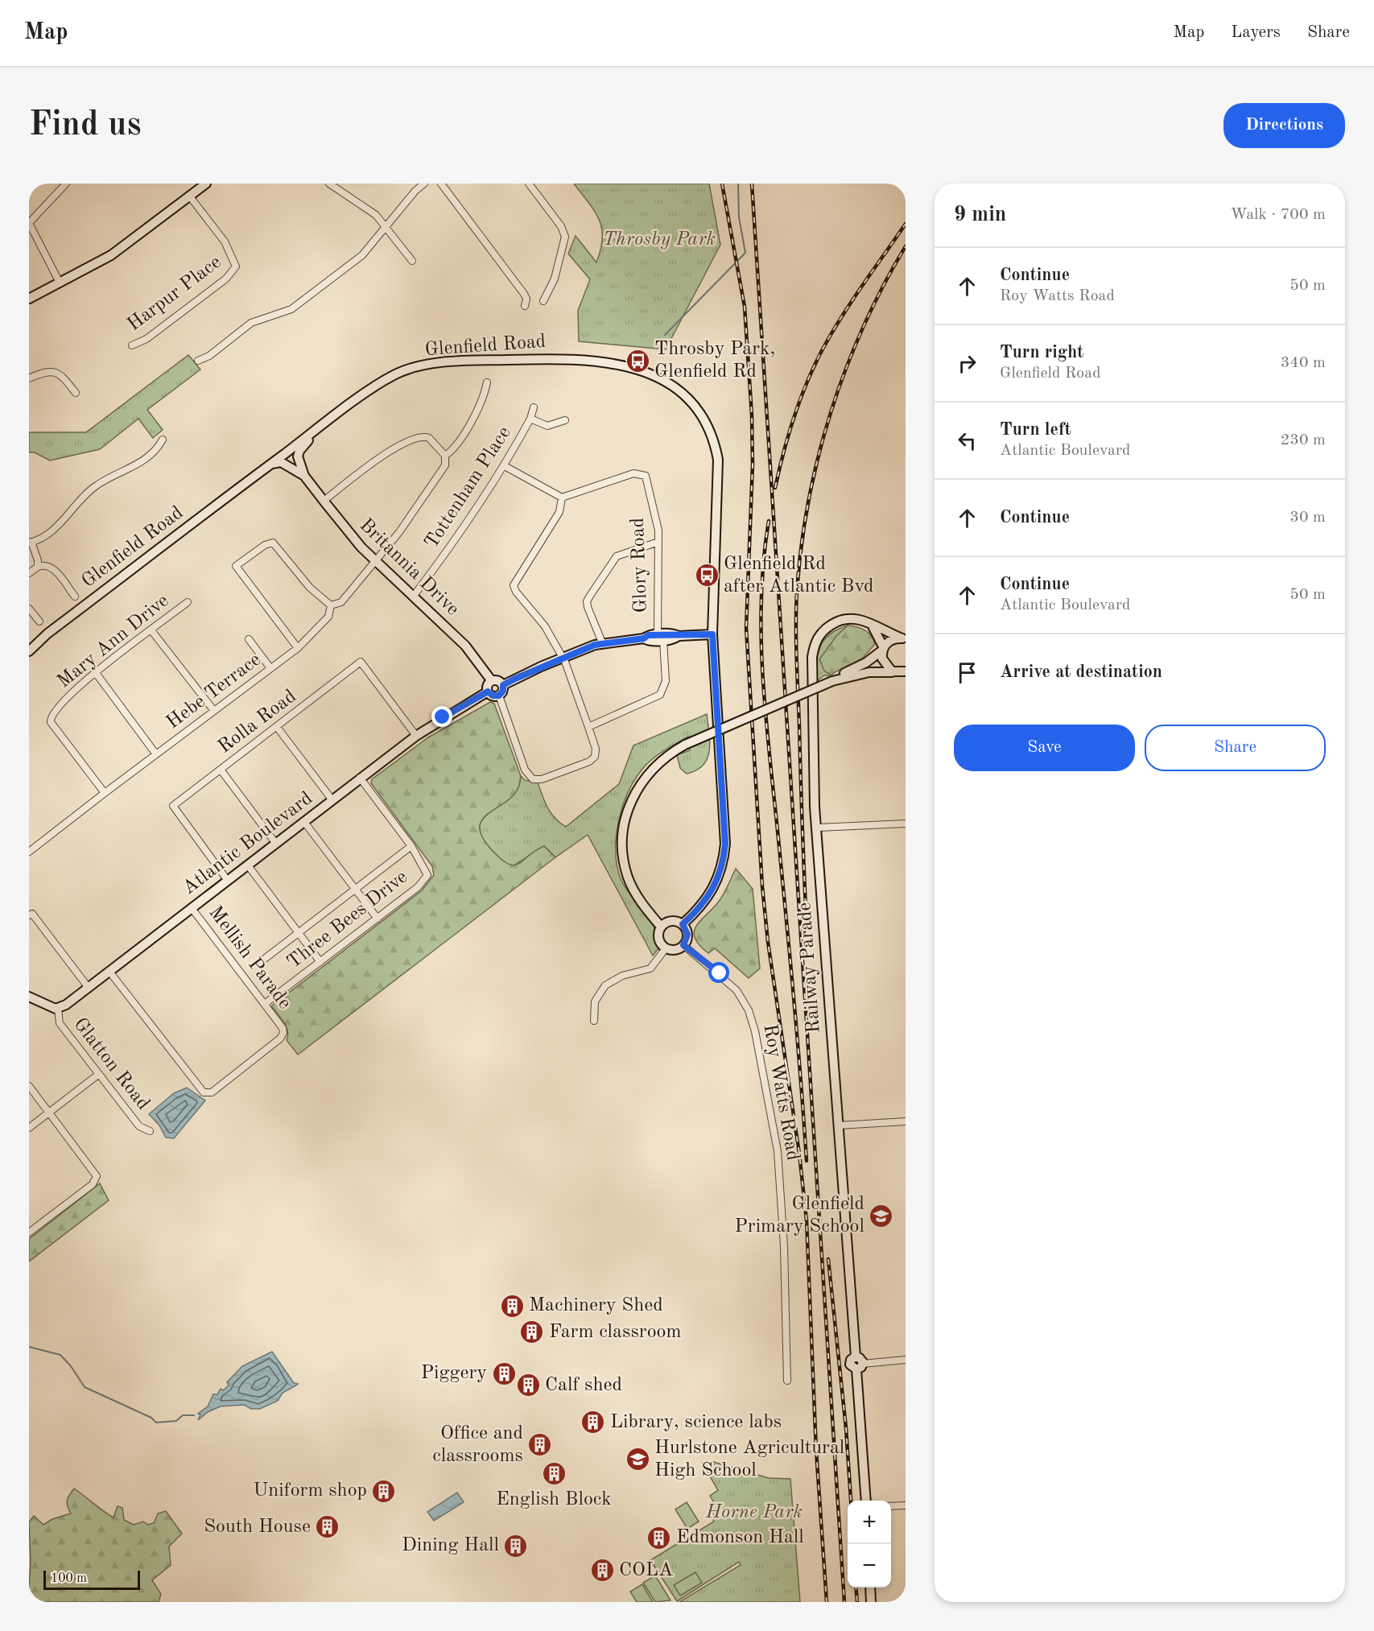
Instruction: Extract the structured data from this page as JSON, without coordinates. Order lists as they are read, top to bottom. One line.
{"streets":{"street":["Harpur Place","Glenfield Road","Tottenham Place","Glory Road","Britannia Drive","Mary Ann Drive","Hebe Terrace","Rolla Road","Atlantic Boulevard","Three Bees Drive","Mellish Parade","Railway Parade","Glatton Road","Roy Watts Road"]},"crossings":[["Glenfield Road","Britannia Drive"],["Glenfield Road","Roy Watts Road"],["Tottenham Place","Britannia Drive"],["Britannia Drive","Atlantic Boulevard"],["Mary Ann Drive","Hebe Terrace"],["Rolla Road","Atlantic Boulevard"],["Atlantic Boulevard","Mellish Parade"],["Atlantic Boulevard","Glatton Road"],["Three Bees Drive","Mellish Parade"]],"parks":["Throsby Park","Horne Park"],"places":{"bus stop":["Throsby Park, Glenfield Rd","Glenfield Rd after Atlantic Bvd"],"school or university":["Glenfield Primary School","Hurlstone Agricultural High School"],"building":["Machinery Shed","Farm classroom","Piggery","Calf shed","Library, science labs","Office and classrooms","English Block","Uniform shop","South House","Edmonson Hall","Dining Hall","COLA"]},"scale_bar":"100 m","page":{"header":"Map","nav":["Map","Layers","Share"],"buttons":["Directions",["Save","Share"]],"title":"Find us","heading":["9 min","Walk · 700 m"],"list":[["Continue","Roy Watts Road","50 m"],["Turn right","Glenfield Road","340 m"],["Turn left","Atlantic Boulevard","230 m"],["Continue","30 m"],["Continue","Atlantic Boulevard","50 m"],"Arrive at destination"],"map_buttons":["+","−"],"scale":"100 m"}}
